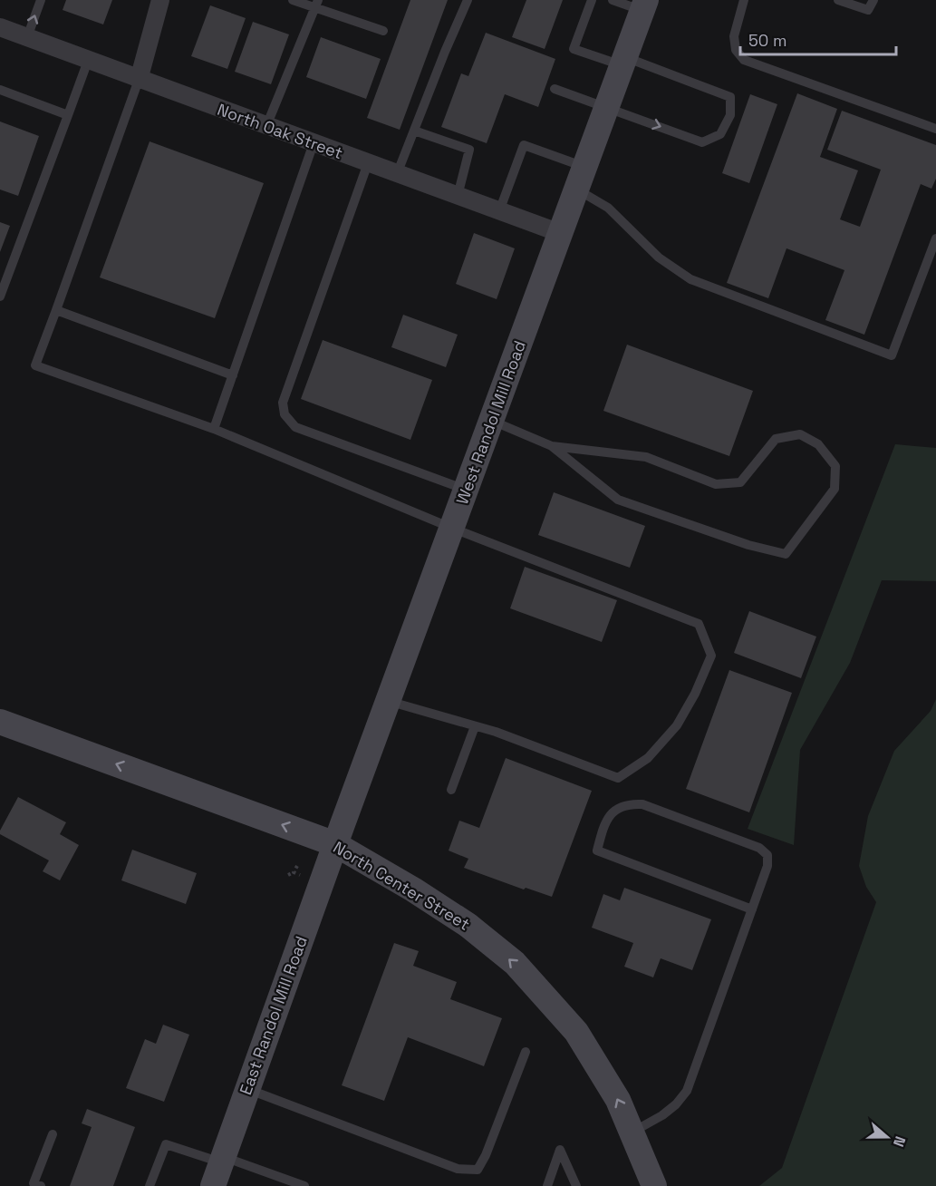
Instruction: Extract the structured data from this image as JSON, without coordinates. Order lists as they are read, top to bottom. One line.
{"streets":{"main road":["West Randol Mill Road","North Center Street","East Randol Mill Road"],"street":["North Oak Street"]},"crossings":[["North Oak Street","West Randol Mill Road"],["West Randol Mill Road","North Center Street"],["West Randol Mill Road","East Randol Mill Road"],["North Center Street","East Randol Mill Road"]],"one_way":["North Center Street"],"scale_bar":"50 m","north":"right"}
